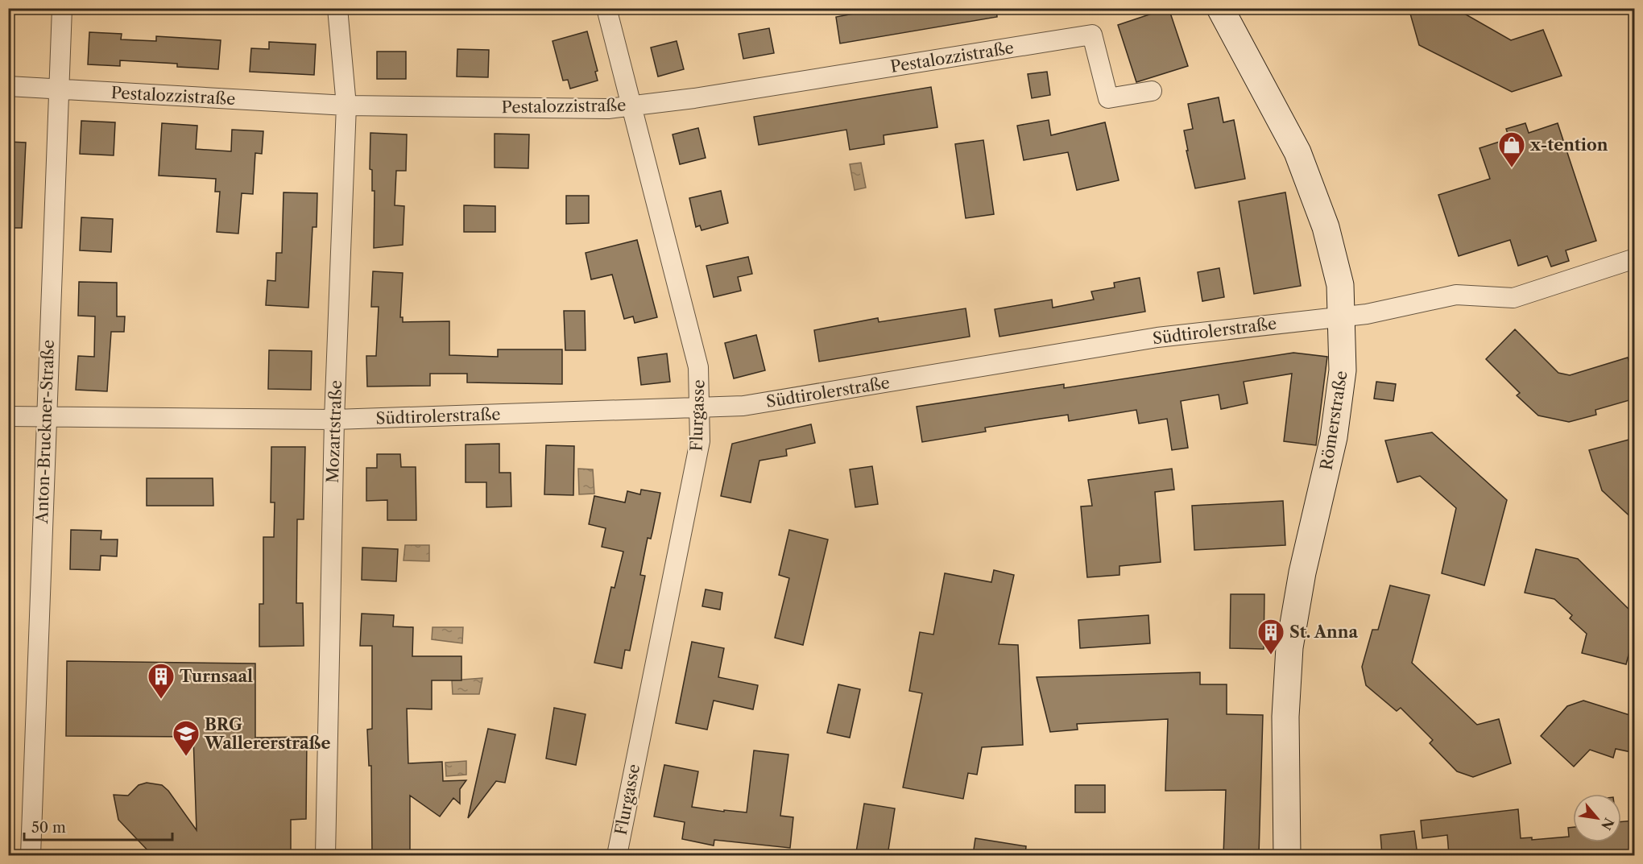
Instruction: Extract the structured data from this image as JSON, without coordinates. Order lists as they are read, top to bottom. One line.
{"streets":{"main road":["Römerstraße"],"street":["Pestalozzistraße","Südtirolerstraße","Flurgasse","Anton-Bruckner-Straße","Mozartstraße"]},"crossings":[["Pestalozzistraße","Flurgasse"],["Pestalozzistraße","Anton-Bruckner-Straße"],["Pestalozzistraße","Mozartstraße"],["Südtirolerstraße","Flurgasse"],["Südtirolerstraße","Römerstraße"],["Südtirolerstraße","Anton-Bruckner-Straße"],["Südtirolerstraße","Mozartstraße"]],"places":{"shop":["x-tention"],"building":["St. Anna","Turnsaal"],"school or university":["BRG Wallererstraße"]},"scale_bar":"50 m","north":"bottom right"}
